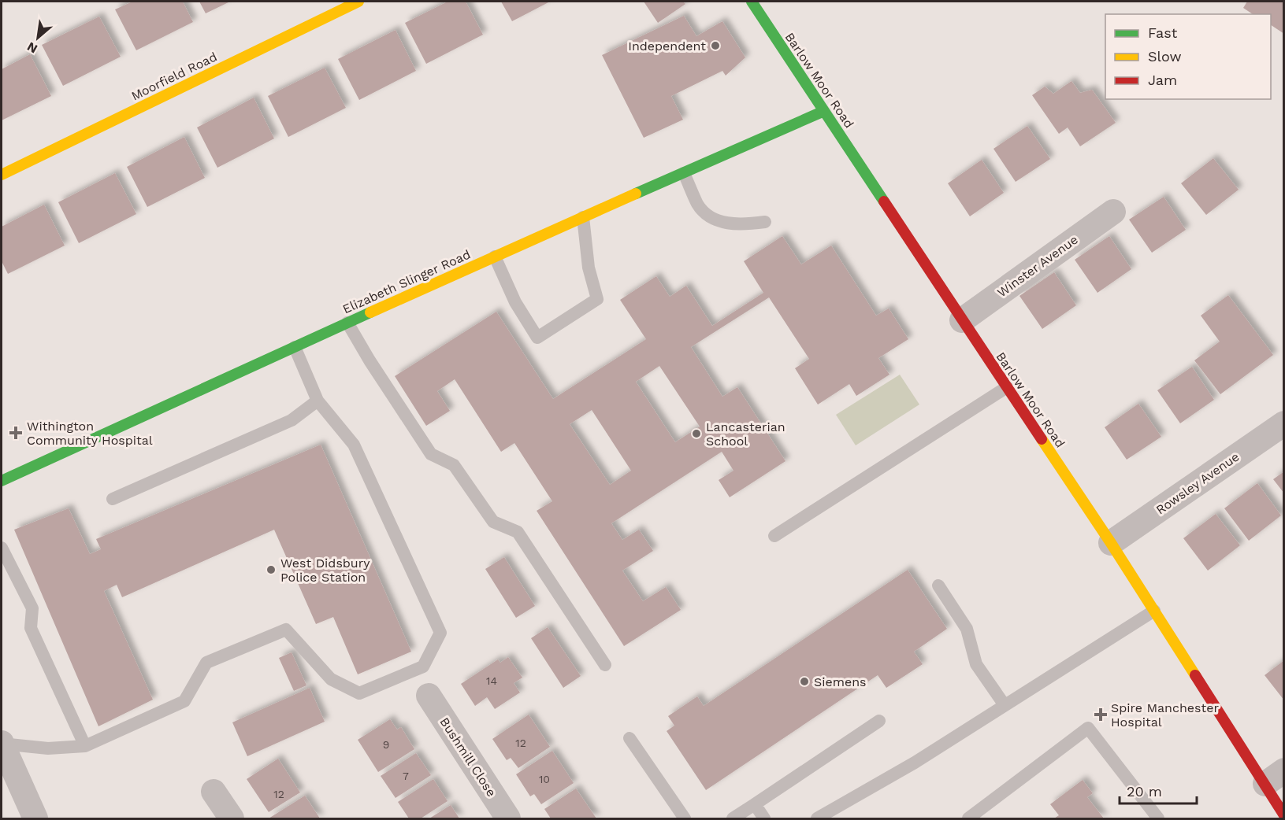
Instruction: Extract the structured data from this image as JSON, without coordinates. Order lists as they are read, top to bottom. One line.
{"streets":{"street":["Moorfield Road","Barlow Moor Road","Winster Avenue","Elizabeth Slinger Road","Rowsley Avenue","Bushmill Close"]},"crossings":[["Barlow Moor Road","Winster Avenue"],["Barlow Moor Road","Elizabeth Slinger Road"],["Barlow Moor Road","Rowsley Avenue"]],"places":{"other":["Independent","Lancasterian School","West Didsbury Police Station","Siemens"],"health":["Withington Community Hospital","Spire Manchester Hospital"]},"house_numbers":["14","12","9","7","10","12"],"legend":["Fast","Slow","Jam"],"scale_bar":"20 m","north":"bottom left"}
